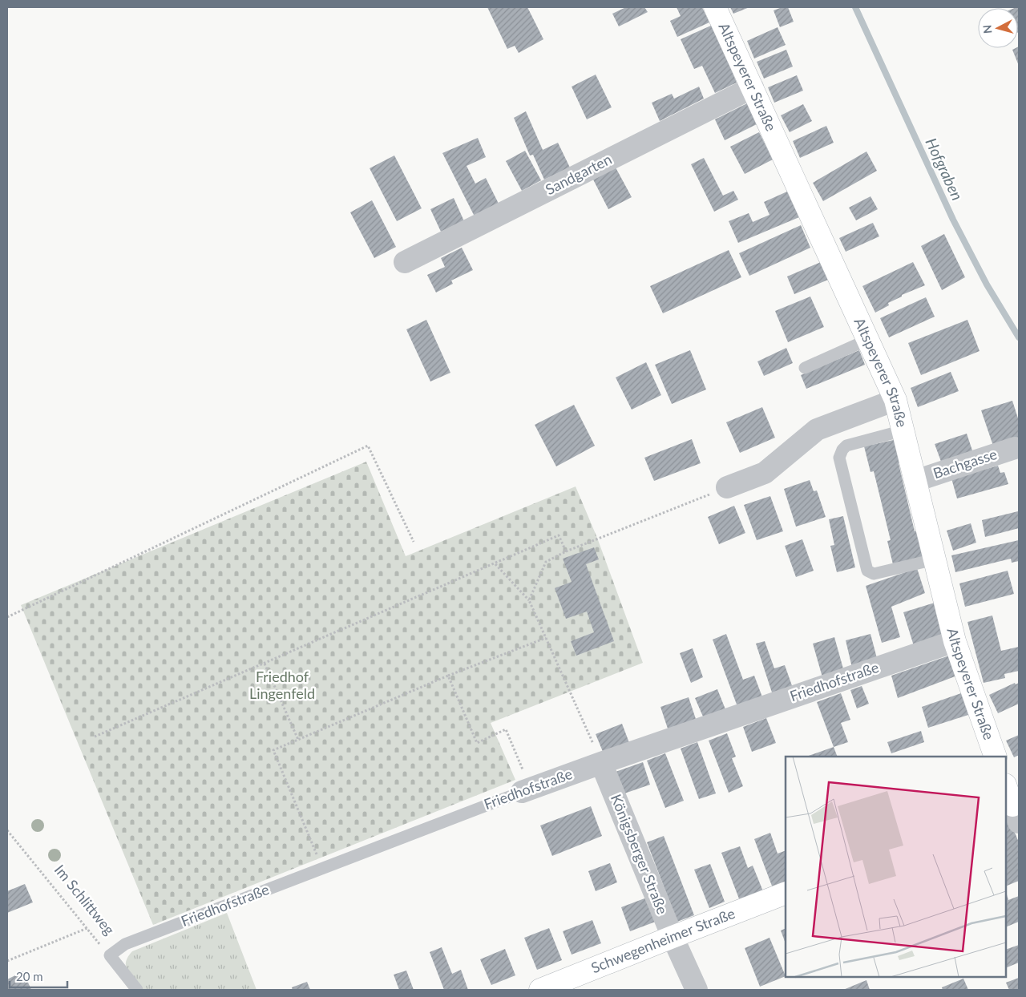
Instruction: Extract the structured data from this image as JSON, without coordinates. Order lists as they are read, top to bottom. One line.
{"streets":{"main road":["Altspeyerer Straße","Schwegenheimer Straße"],"street":["Sandgarten","Bachgasse","Friedhofstraße","Königsberger Straße"],"lane":["Im Schlittweg"]},"crossings":[["Altspeyerer Straße","Sandgarten"],["Altspeyerer Straße","Bachgasse"],["Altspeyerer Straße","Friedhofstraße"],["Friedhofstraße","Königsberger Straße"],["Friedhofstraße","Im Schlittweg"],["Königsberger Straße","Schwegenheimer Straße"]],"water":["Hofgraben"],"parks":["Friedhof Lingenfeld"],"scale_bar":"20 m","north":"left"}
